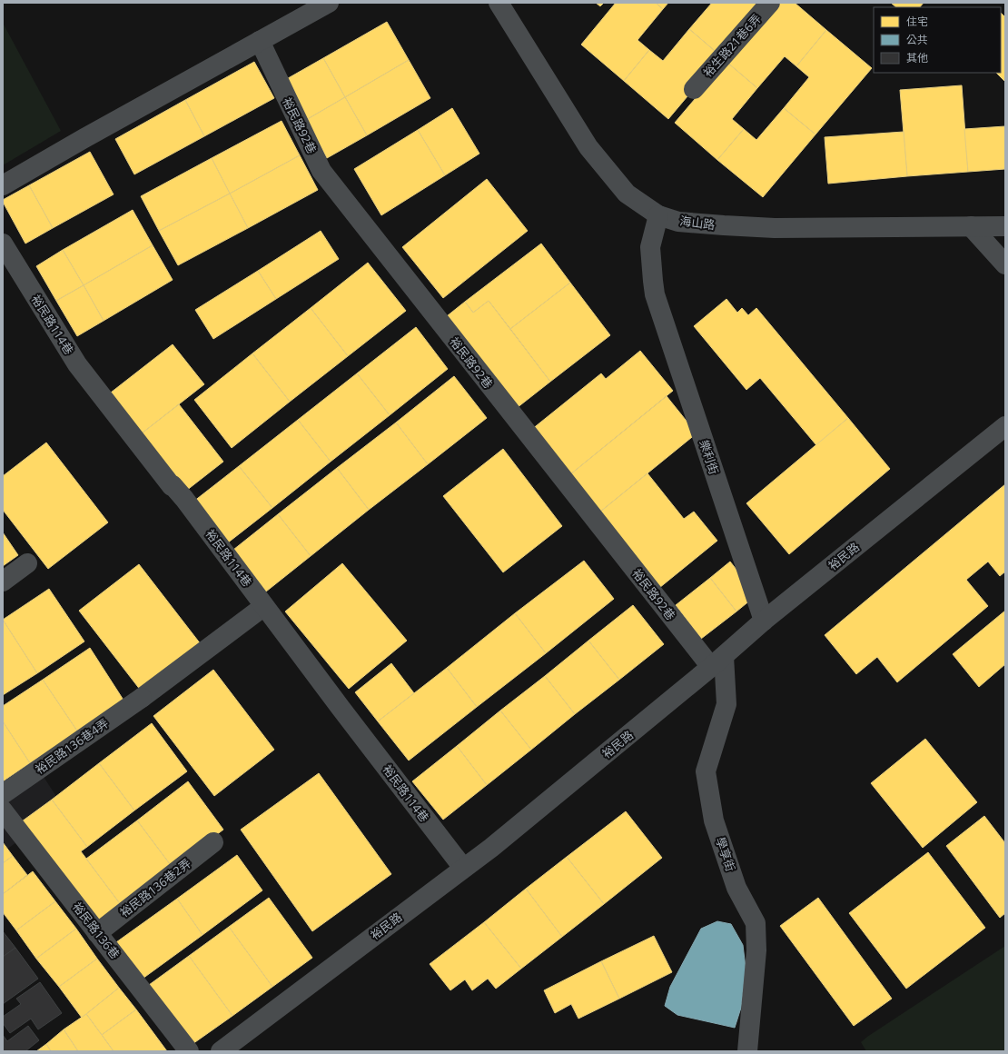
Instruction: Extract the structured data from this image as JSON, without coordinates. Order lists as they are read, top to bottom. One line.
{"streets":{"street":["裕生路21巷6弄","裕民路92巷","海山路","裕民路114巷","樂利街","裕民路","裕民路136巷4弄","學享街","裕民路136巷2弄","裕民路136巷"]},"crossings":[["裕民路92巷","裕民路"],["裕民路92巷","學享街"],["海山路","樂利街"],["裕民路114巷","裕民路"],["裕民路114巷","裕民路136巷4弄"],["樂利街","裕民路"],["裕民路","學享街"],["裕民路136巷2弄","裕民路136巷"]],"legend":["住宅","公共","其他"]}
